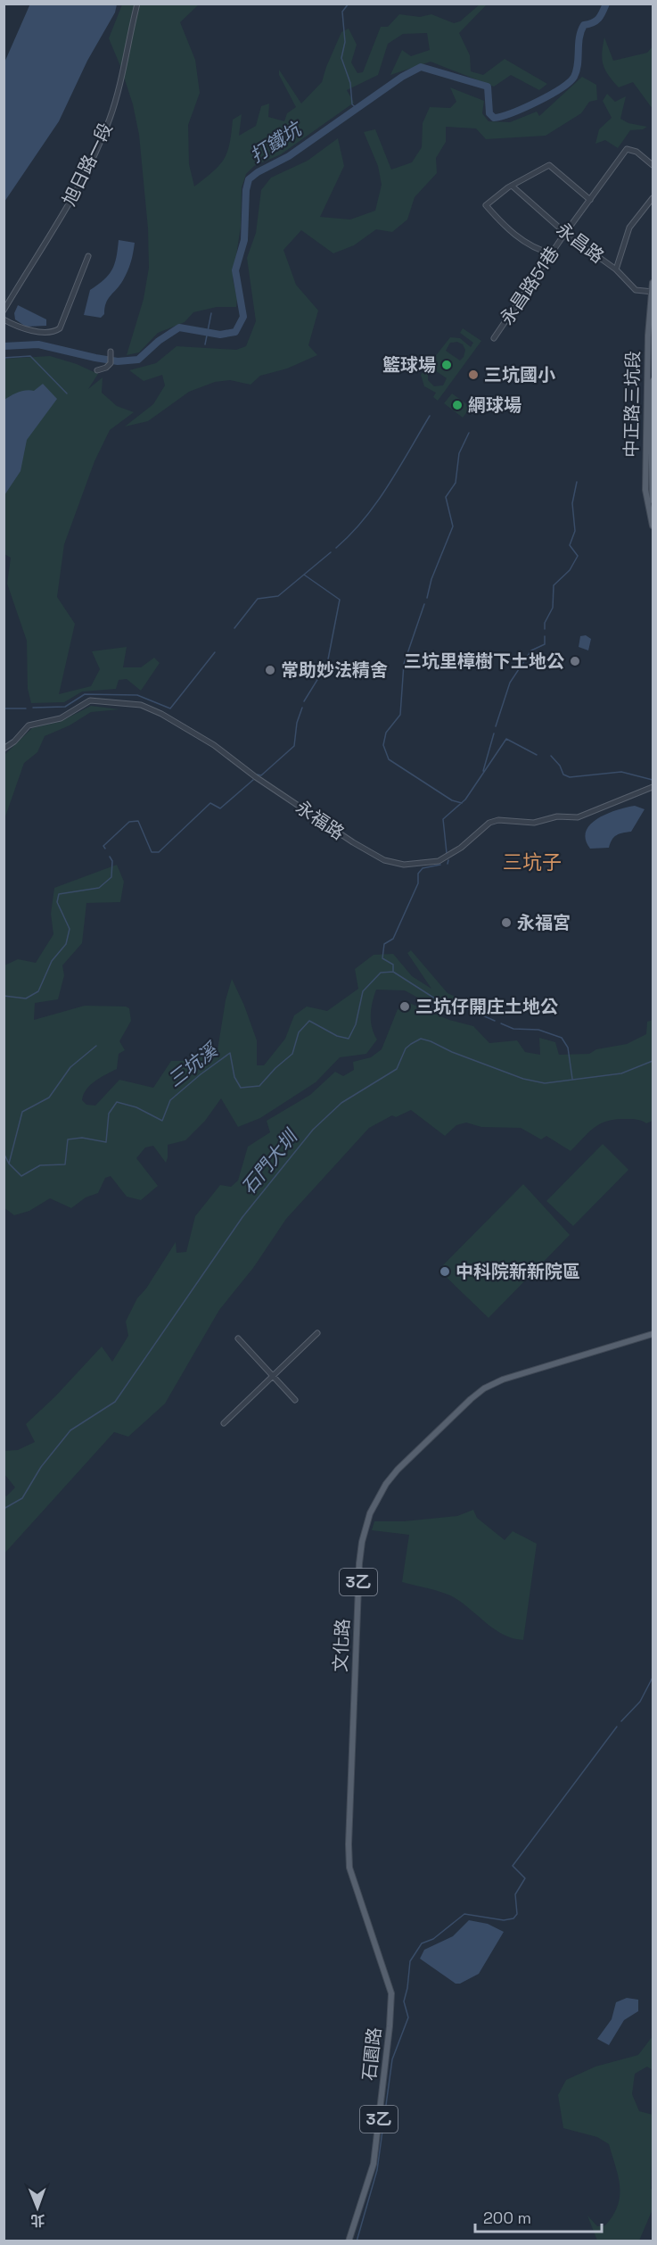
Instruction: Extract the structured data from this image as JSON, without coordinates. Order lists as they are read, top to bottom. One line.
{"streets":{"main road":["中正路三坑段","3乙","文化路","石園路"],"street":["旭日路一段","永昌路","永昌路51巷","永福路"]},"crossings":[["永昌路","永昌路51巷"],["永昌路","中正路三坑段"],["文化路","石園路"]],"districts":["三坑子"],"water":["打鐵坑","三坑溪","石門大圳"],"places":["籃球場","三坑國小","網球場","三坑里樟樹下土地公","常助妙法精舍","永福宮","三坑仔開庄土地公","中科院新新院區"],"scale_bar":"200 m","north":"bottom"}
